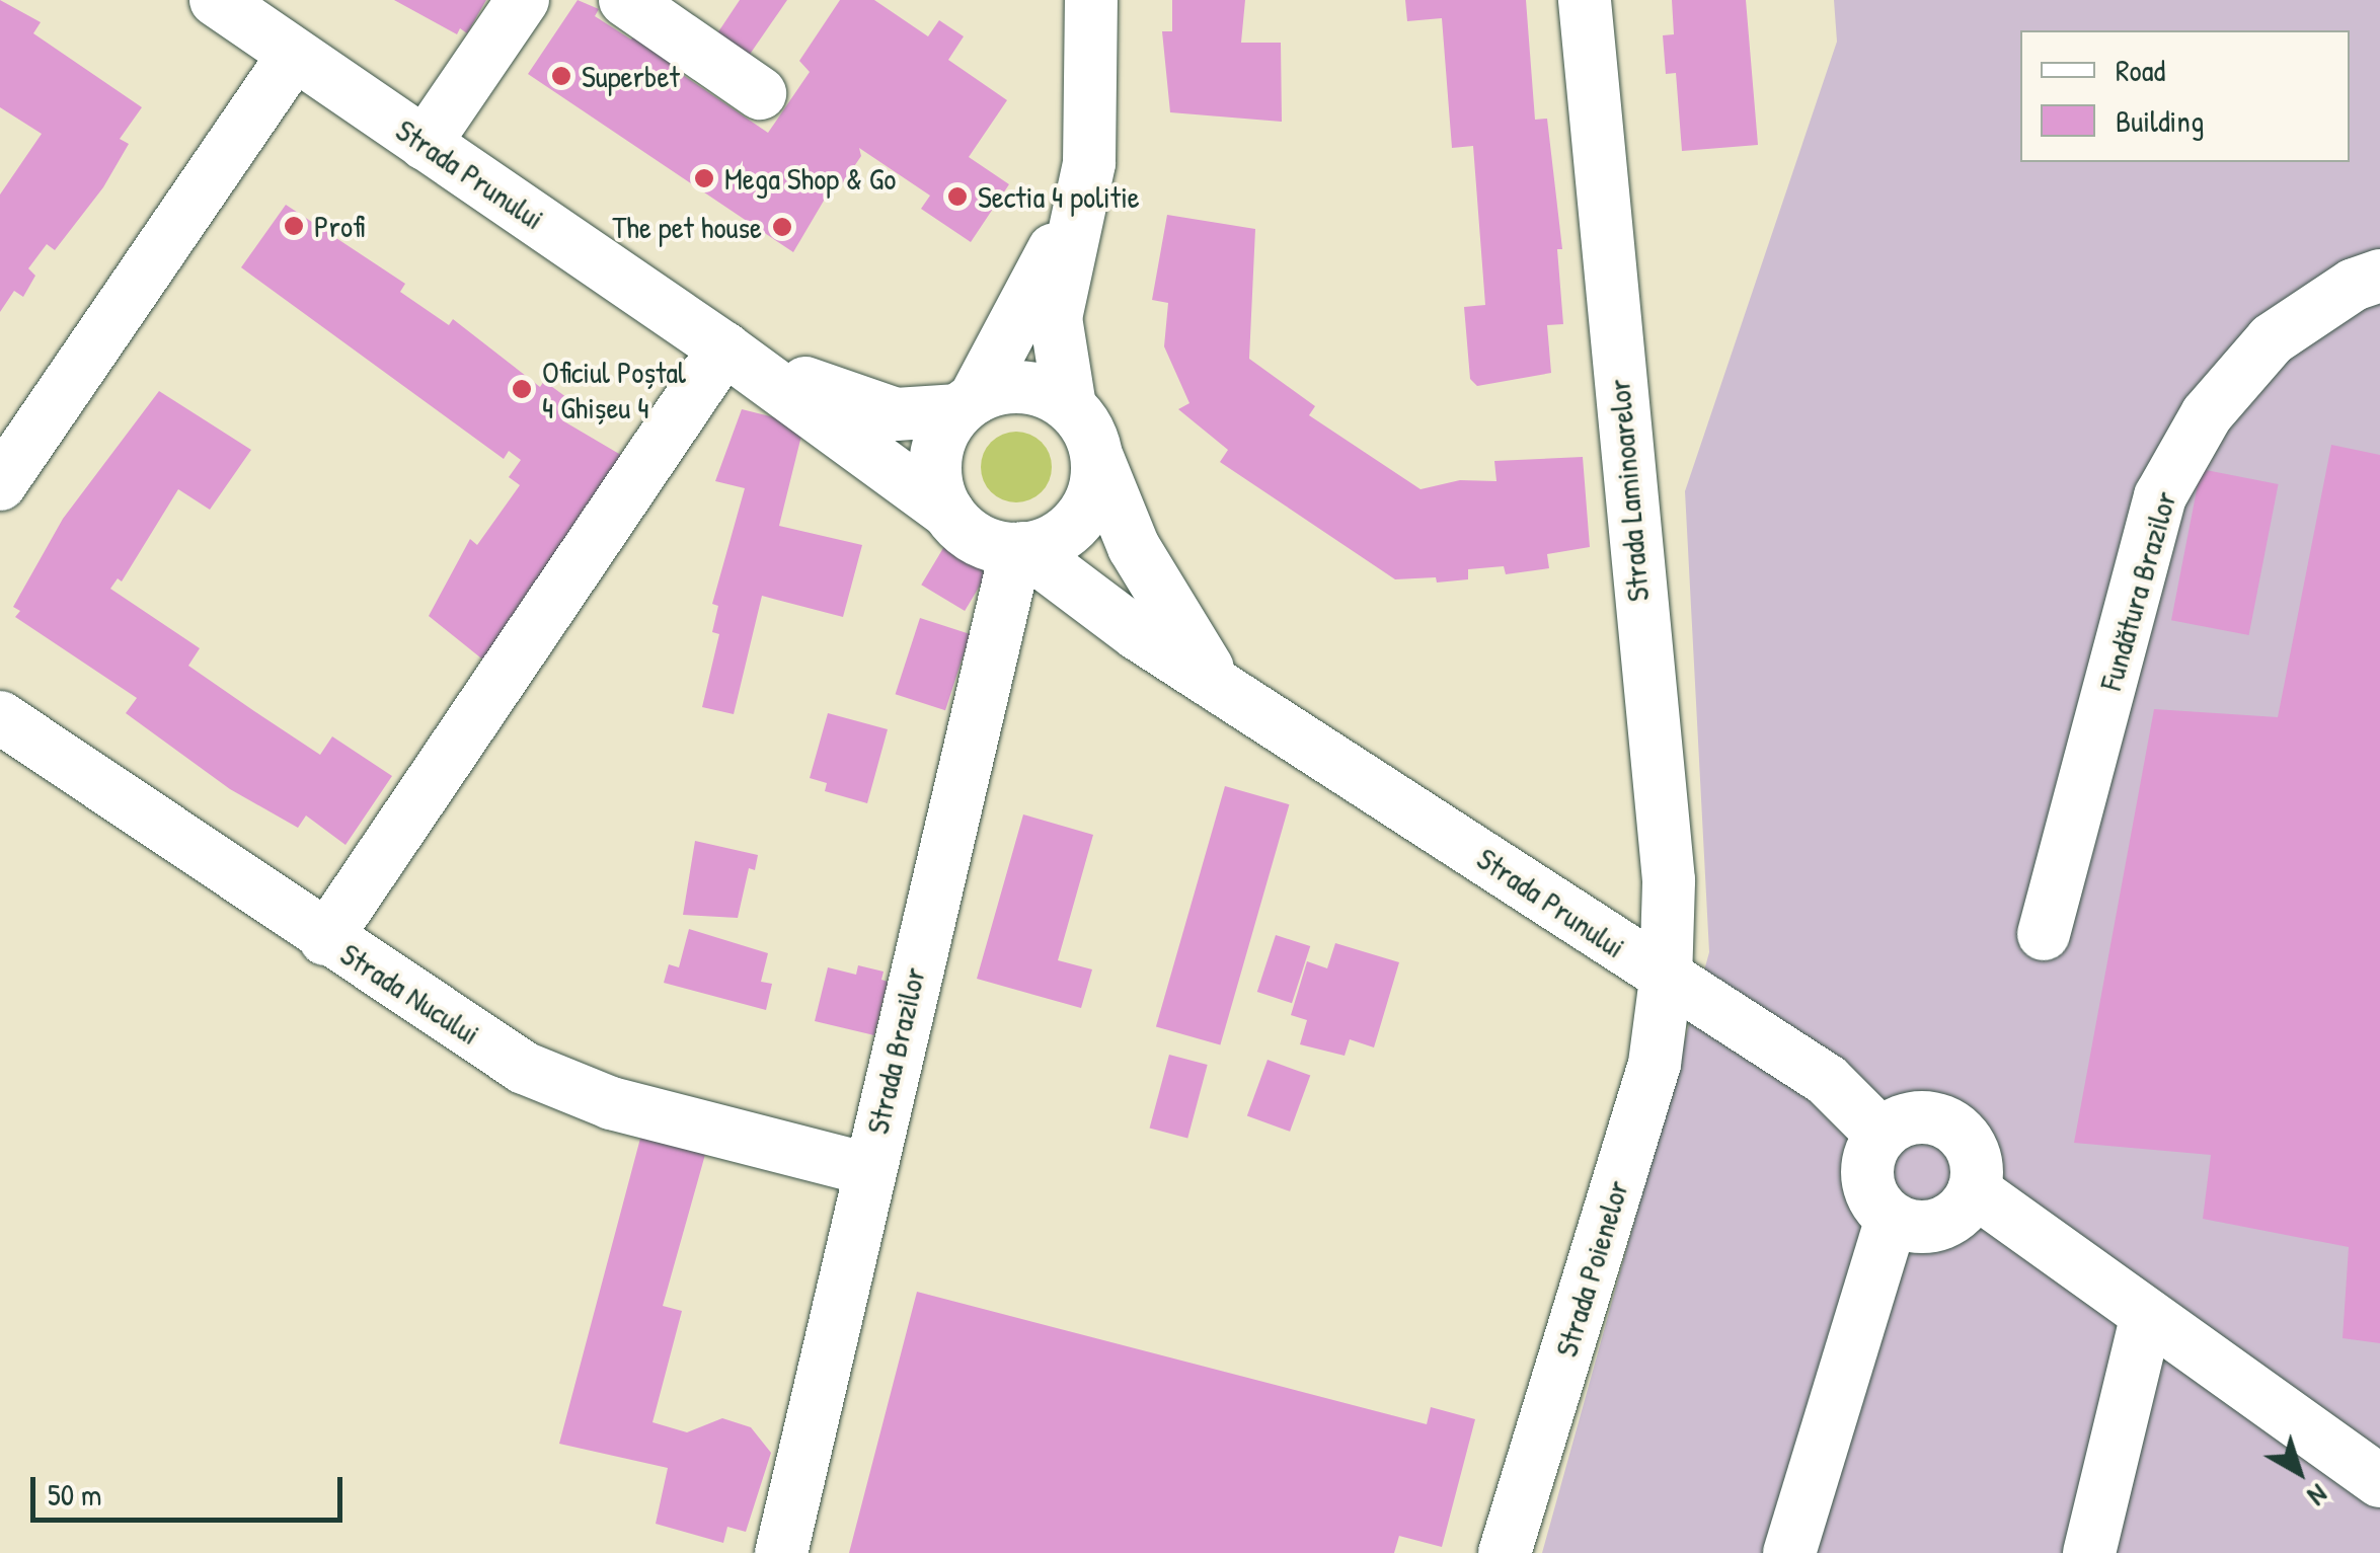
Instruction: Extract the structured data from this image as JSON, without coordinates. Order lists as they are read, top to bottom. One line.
{"streets":{"street":["Strada Prunului","Strada Laminoarelor","Fundătura Brazilor","Strada Nucului","Strada Brazilor","Strada Poienelor"]},"crossings":[["Strada Prunului","Strada Laminoarelor"],["Strada Prunului","Strada Brazilor"],["Strada Prunului","Strada Poienelor"],["Strada Laminoarelor","Strada Poienelor"],["Strada Nucului","Strada Brazilor"]],"places":["Superbet","Mega Shop & Go","Sectia 4 politie","Profi","The pet house","Oficiul Poștal 4 Ghișeu 4"],"legend":["Road","Building"],"scale_bar":"50 m","north":"bottom right"}
